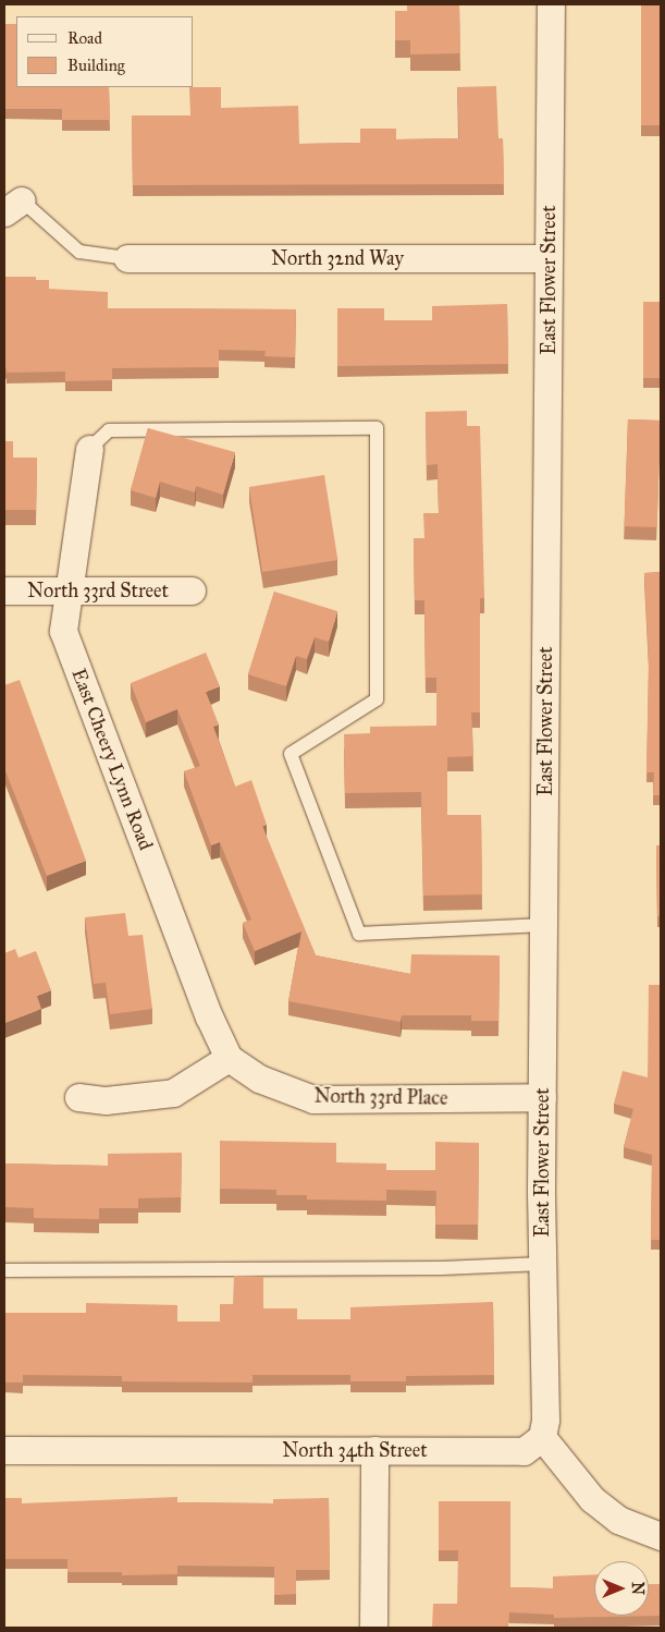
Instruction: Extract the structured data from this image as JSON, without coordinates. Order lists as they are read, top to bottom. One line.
{"streets":{"street":["North 32nd Way","East Flower Street","North 33rd Street","East Cheery Lynn Road","North 33rd Place","North 34th Street"]},"crossings":[["North 32nd Way","East Flower Street"],["East Flower Street","North 33rd Place"],["East Flower Street","North 34th Street"],["North 33rd Street","East Cheery Lynn Road"],["East Cheery Lynn Road","North 33rd Place"]],"legend":["Road","Building"],"north":"right"}
